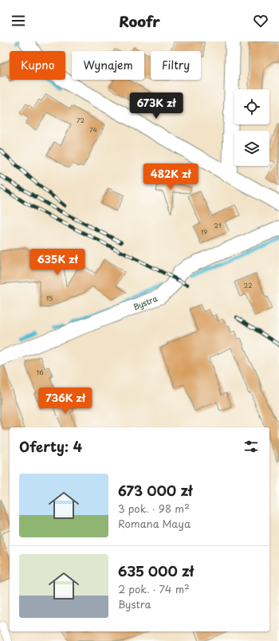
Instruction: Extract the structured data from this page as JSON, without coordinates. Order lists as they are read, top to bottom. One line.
{"streets":{"street":["Bystra"]},"house_numbers":["72","74","21","19","22","15","16"],"page":{"header":"Roofr","chip":["Kupno","Wynajem","Filtry"],"price":["673K zł","482K zł","635K zł","736K zł"],"heading":"Oferty: 4","list":[{"name":"673 000 zł","note":"3 pok. · 98 m² · Romana Maya"},{"name":"635 000 zł","note":"2 pok. · 74 m² · Bystra"}]}}
